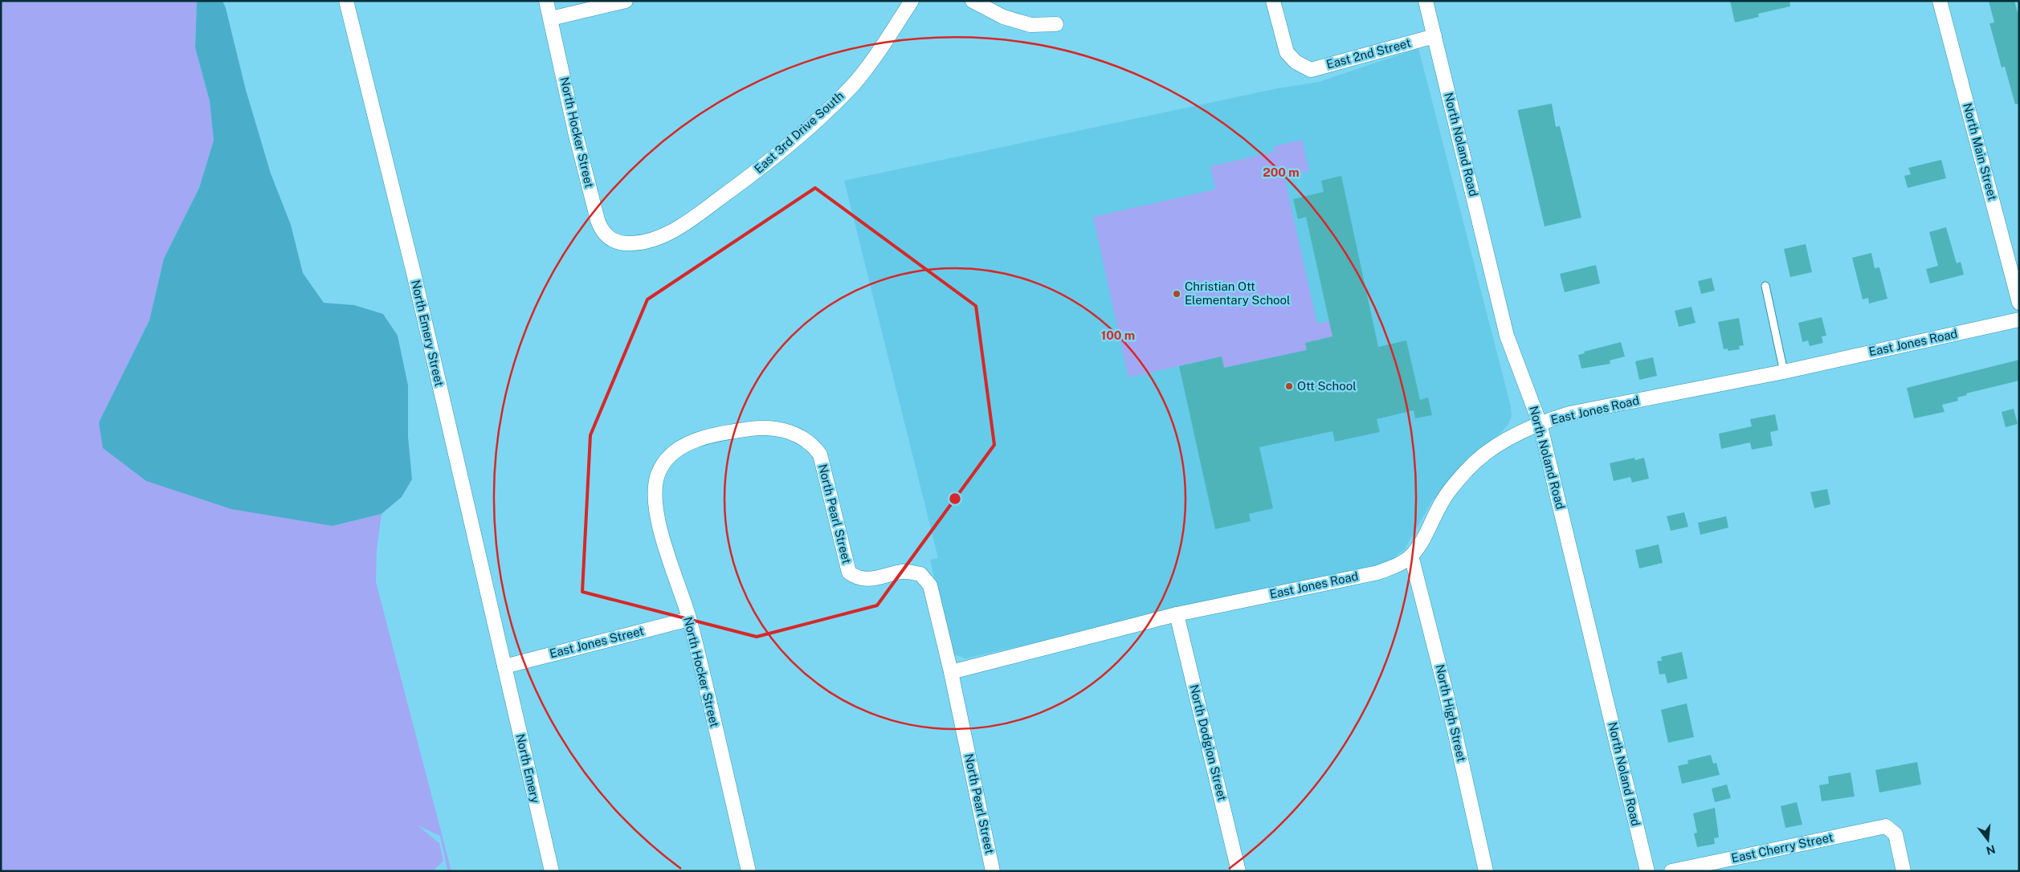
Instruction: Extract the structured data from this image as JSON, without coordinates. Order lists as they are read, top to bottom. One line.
{"streets":{"street":["East 2nd Street","North Hocker Street","East 3rd Drive South","North Noland Road","North Main Street","North Emery Street","East Jones Road","North Pearl Street","East Jones Street","North High Street","North Dodgion Street","North Emery","East Cherry Street"]},"crossings":[["East 2nd Street","North Noland Road"],["North Hocker Street","East 3rd Drive South"],["North Hocker Street","North Pearl Street"],["North Hocker Street","East Jones Street"],["North Noland Road","East Jones Road"],["North Emery Street","East Jones Street"],["North Emery Street","North Emery"],["East Jones Road","North Pearl Street"],["East Jones Road","North High Street"],["East Jones Road","North Dodgion Street"],["East Jones Street","North Emery"]],"places":["Christian Ott Elementary School","Ott School"],"north":"bottom","rings":["200 m","100 m"]}
